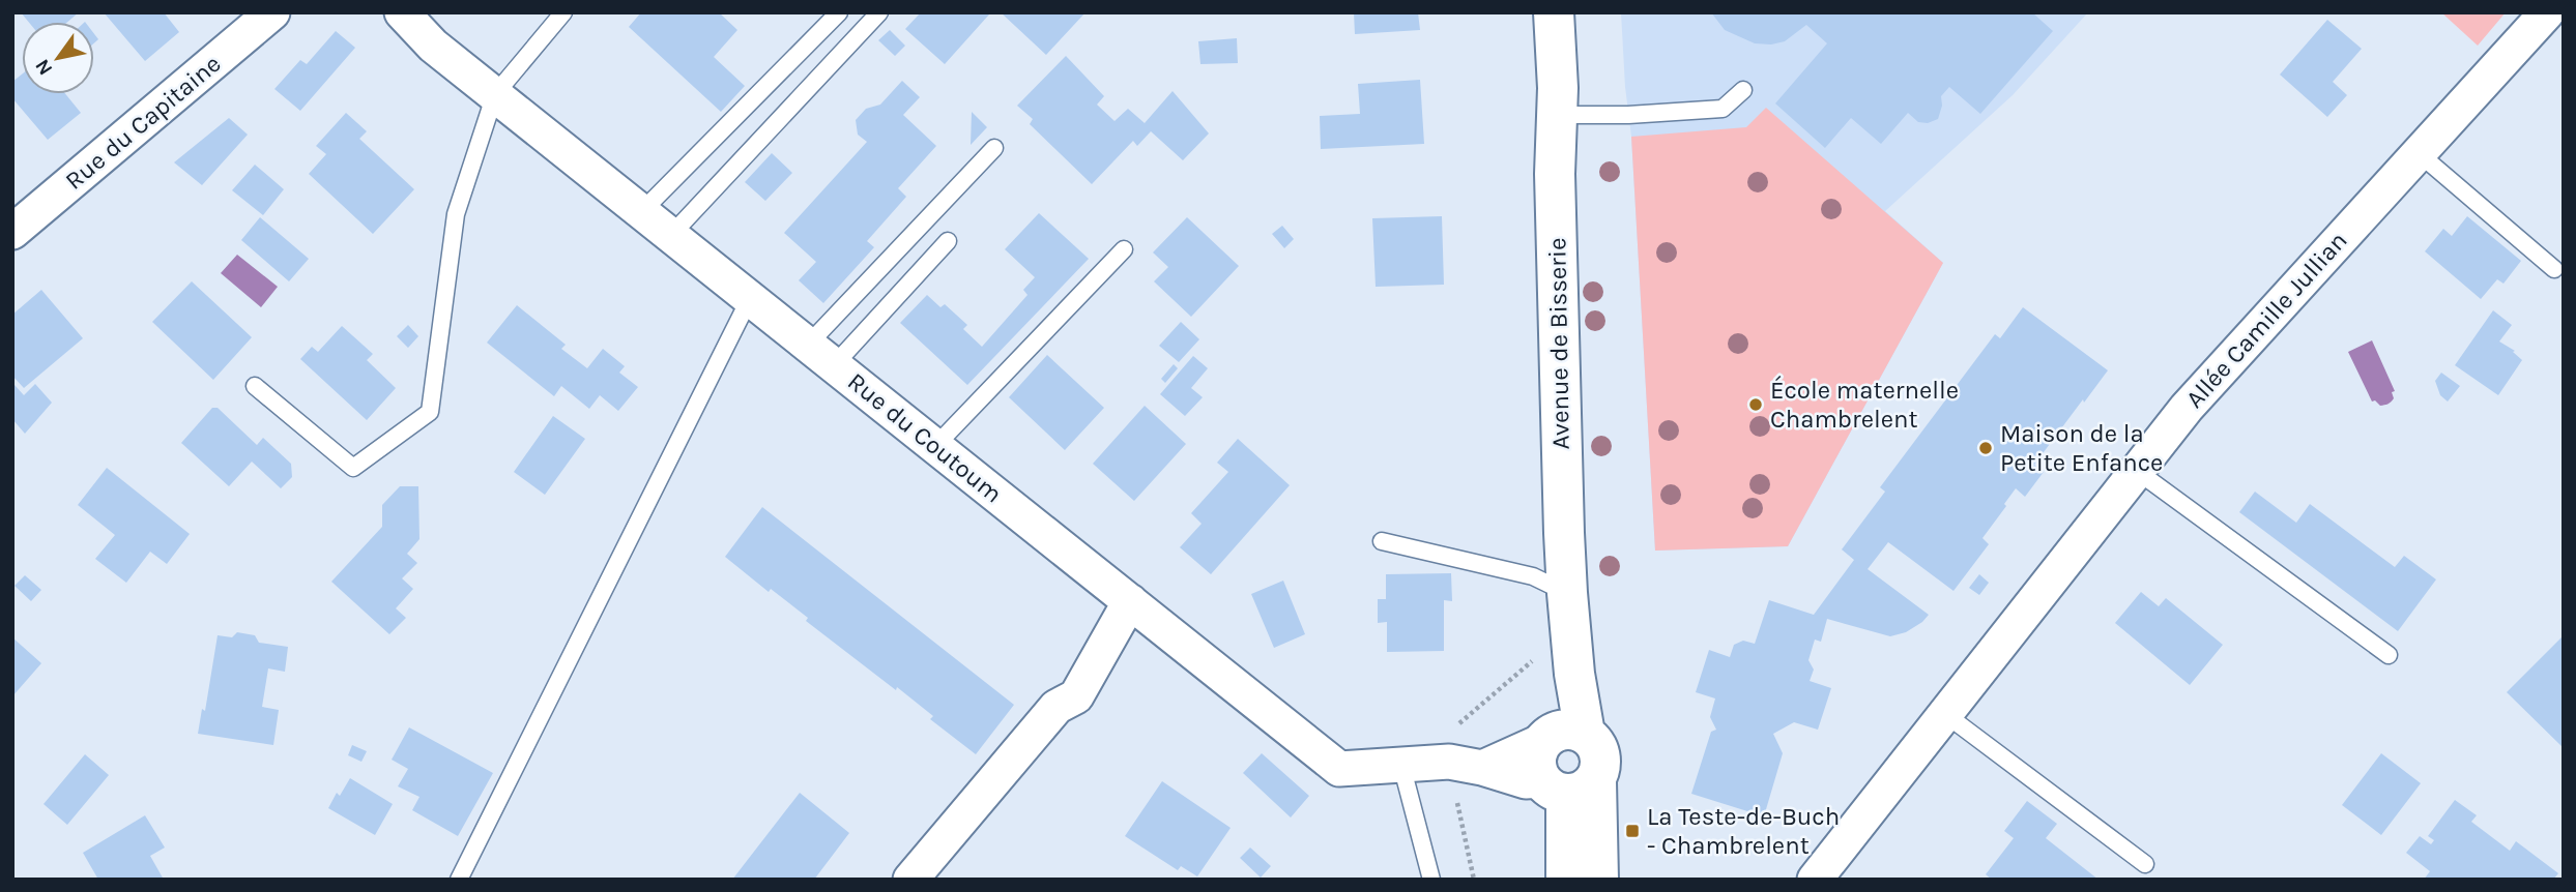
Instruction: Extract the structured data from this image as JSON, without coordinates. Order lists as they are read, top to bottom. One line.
{"streets":{"street":["Rue du Capitaine","Allée Camille Jullian","Avenue de Bisserie","Rue du Coutoum"]},"places":{"other":["École maternelle Chambrelent","Maison de la Petite Enfance"],"transit":["La Teste-de-Buch - Chambrelent"]},"north":"bottom left"}
